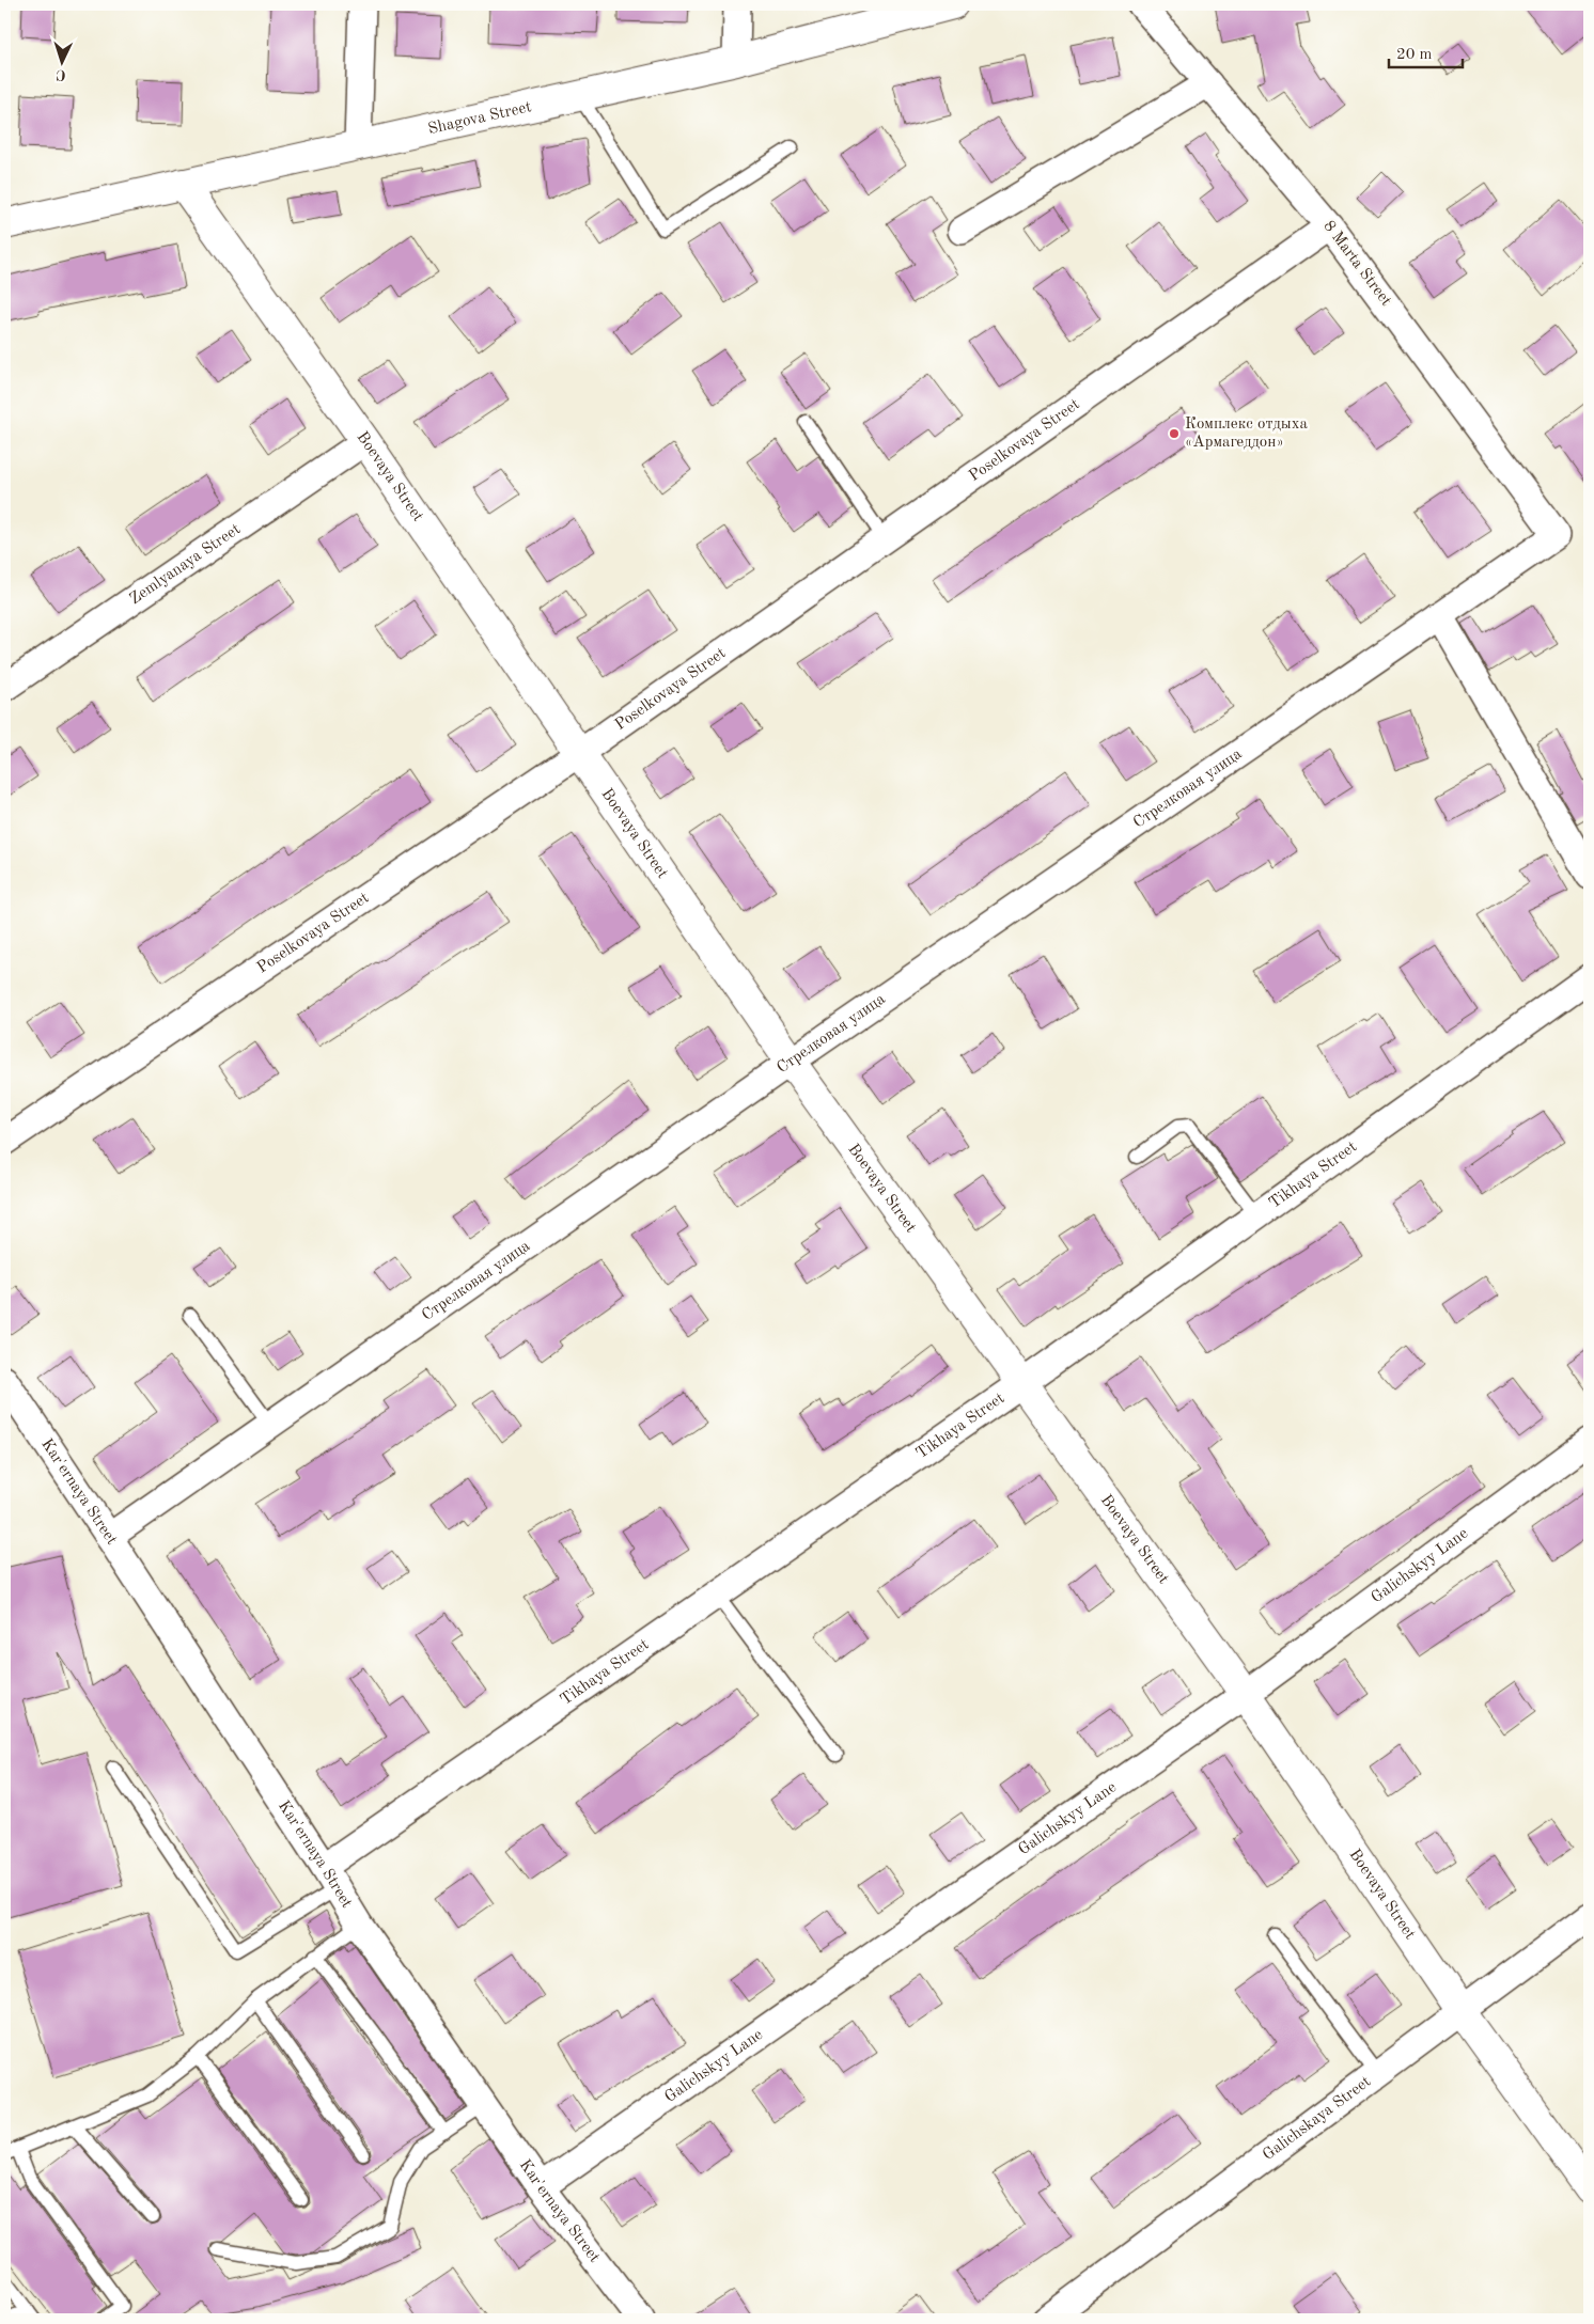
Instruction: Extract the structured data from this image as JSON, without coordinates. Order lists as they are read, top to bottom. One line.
{"streets":{"street":["Shagova Street","8 Marta Street","Poselkovaya Street","Boevaya Street","Zemlyanaya Street","Стрелковая улица","Tikhaya Street","Kar'ernaya Street","Galichskyy Lane","Galichskaya Street"]},"crossings":[["Shagova Street","Boevaya Street"],["8 Marta Street","Poselkovaya Street"],["8 Marta Street","Стрелковая улица"],["Poselkovaya Street","Boevaya Street"],["Boevaya Street","Zemlyanaya Street"],["Boevaya Street","Стрелковая улица"],["Boevaya Street","Tikhaya Street"],["Boevaya Street","Galichskyy Lane"],["Boevaya Street","Galichskaya Street"],["Стрелковая улица","Kar'ernaya Street"],["Tikhaya Street","Kar'ernaya Street"],["Kar'ernaya Street","Galichskyy Lane"]],"places":["Комплекс отдыха «Армагеддон»"],"scale_bar":"20 m","north":"bottom"}
